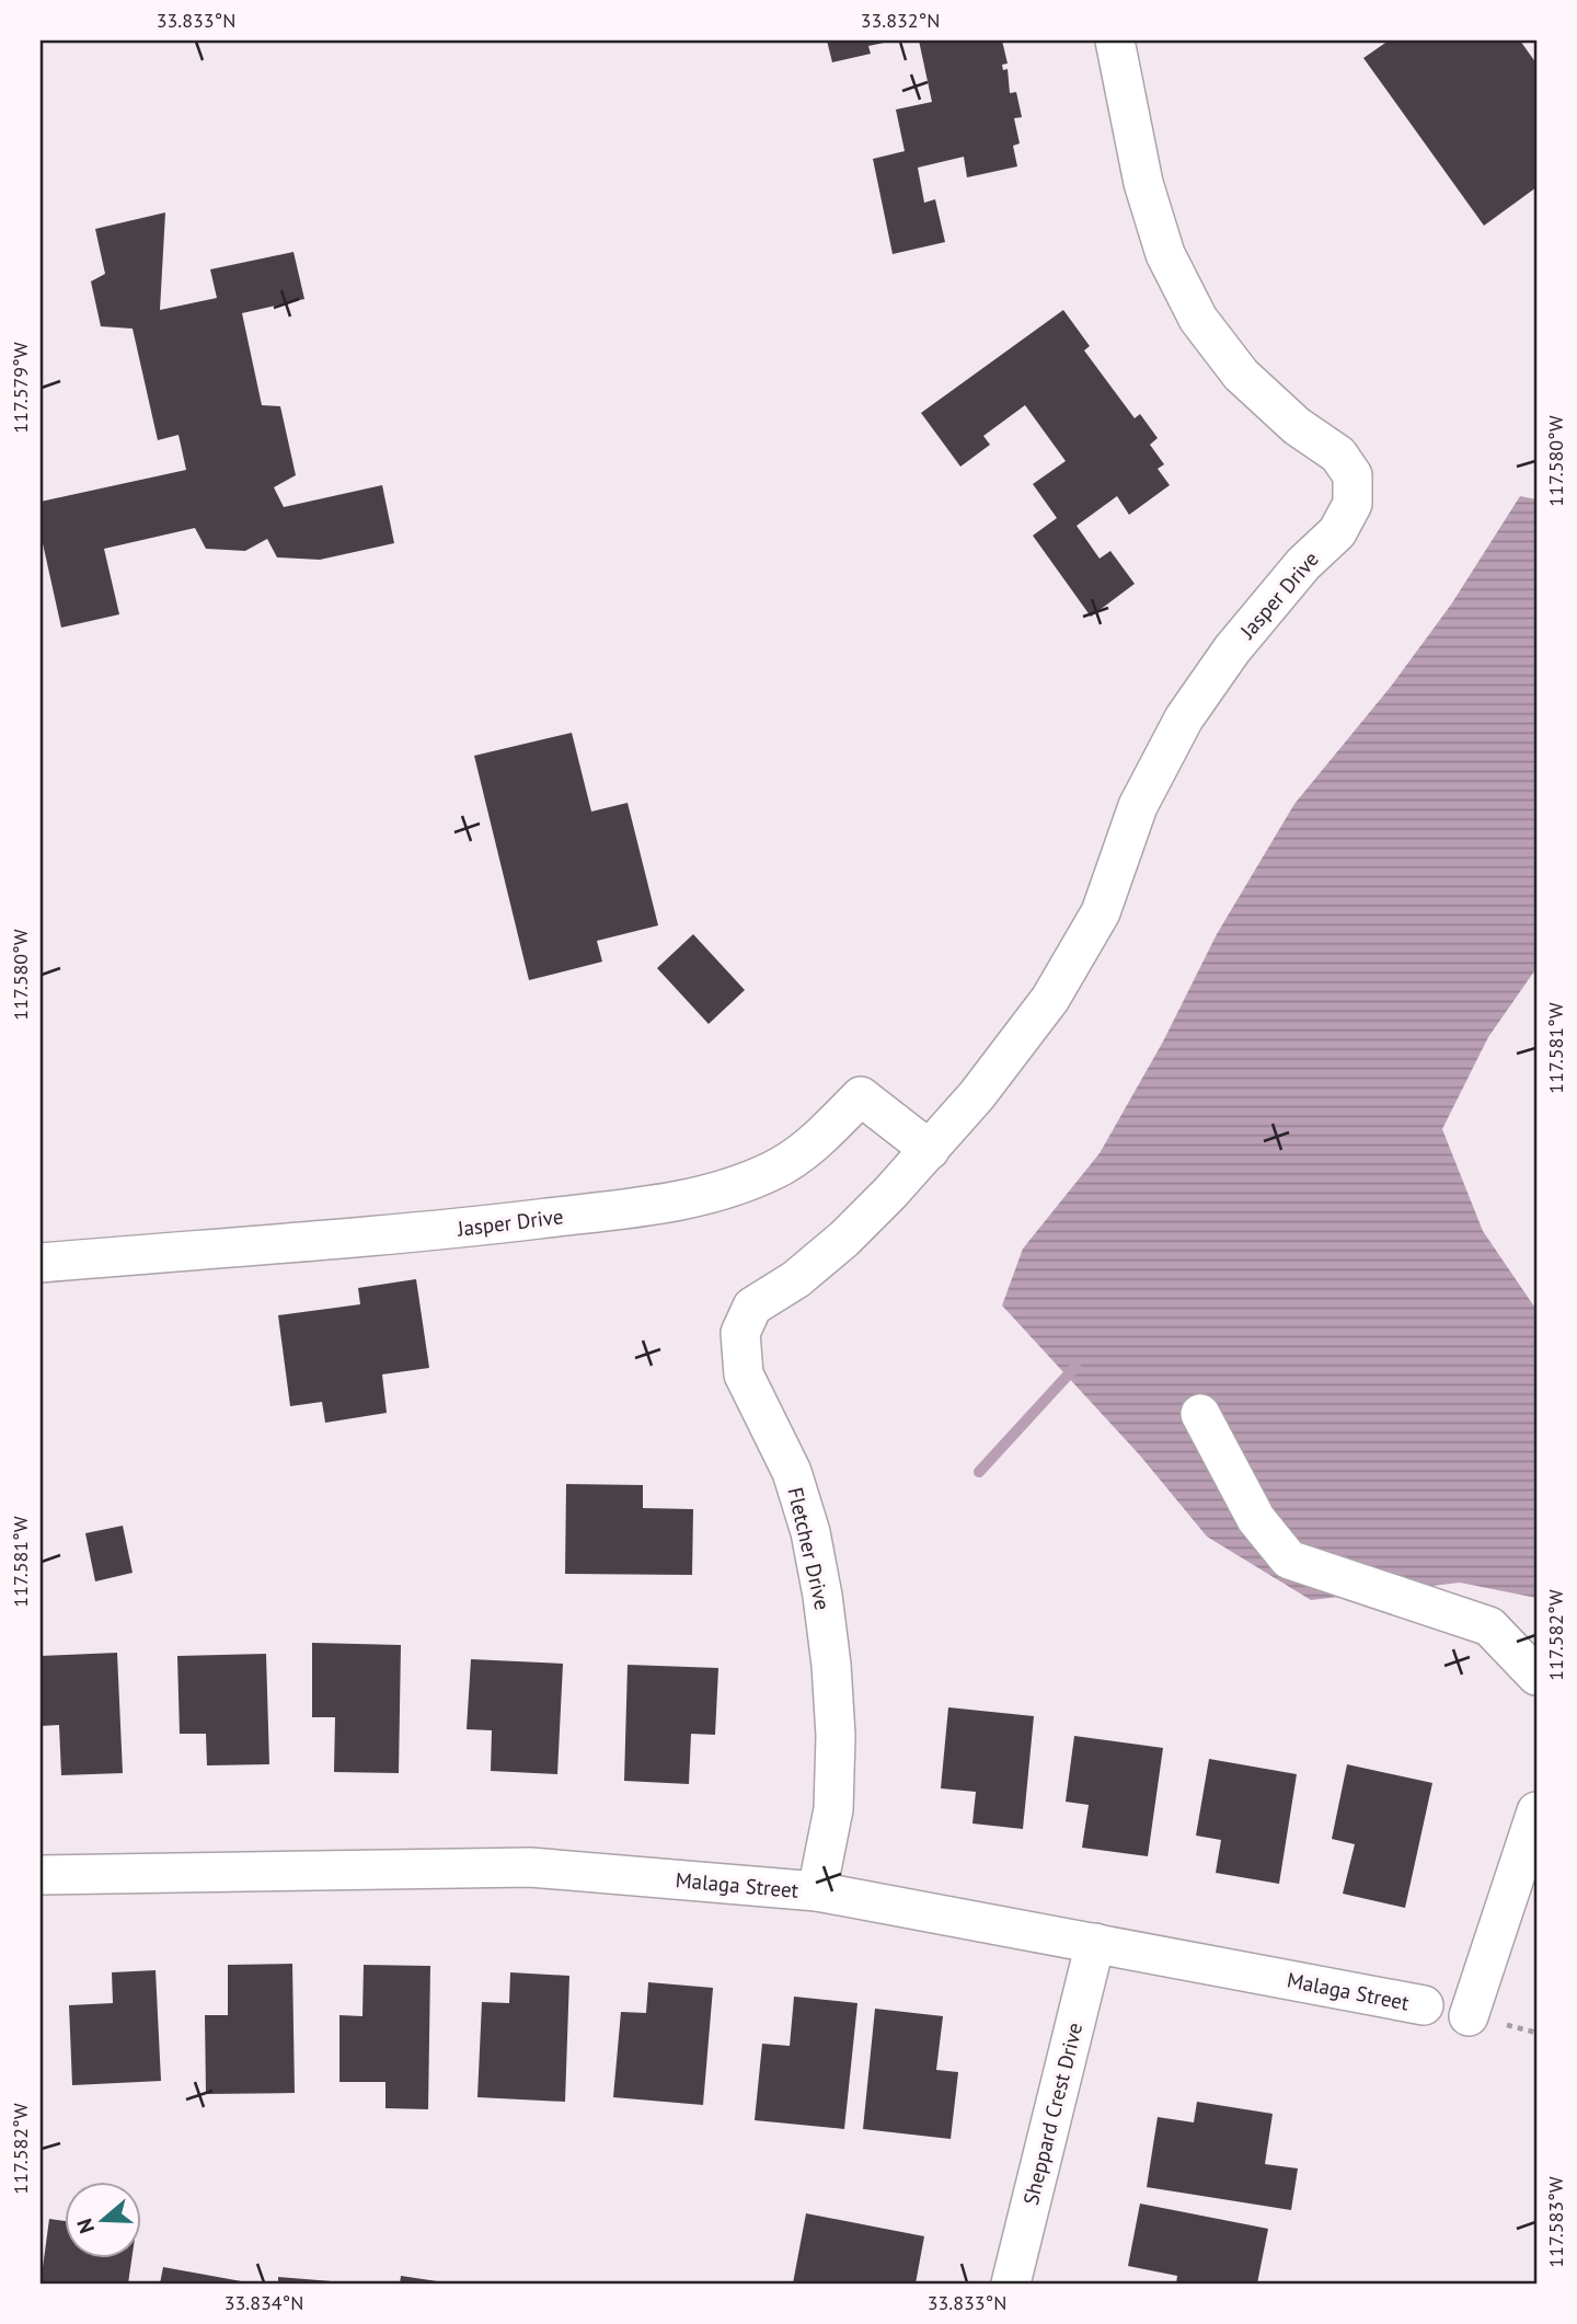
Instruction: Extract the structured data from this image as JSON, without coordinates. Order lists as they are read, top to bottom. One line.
{"streets":{"street":["Jasper Drive","Fletcher Drive","Malaga Street","Sheppard Crest Drive"]},"crossings":[["Jasper Drive","Fletcher Drive"],["Fletcher Drive","Malaga Street"],["Malaga Street","Sheppard Crest Drive"]],"north":"left","coordinates":["33.833°N","33.832°N","117.579°W","117.580°W","117.581°W","117.582°W","117.583°W","33.834°N"]}
